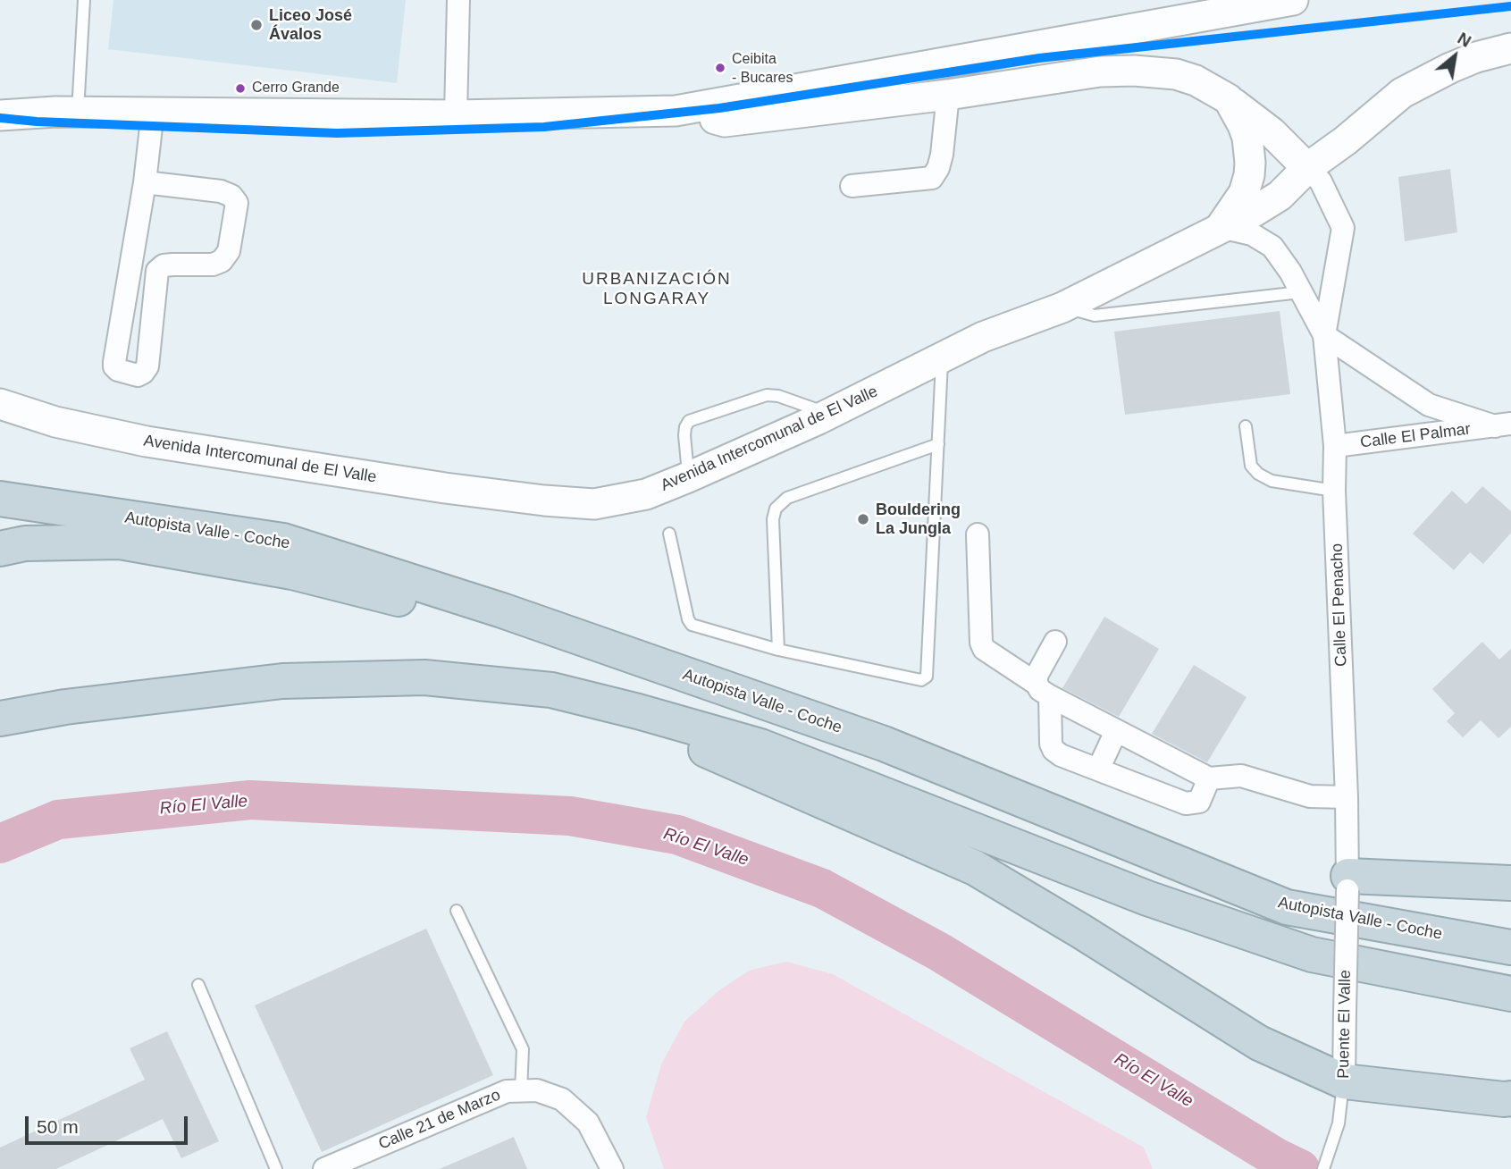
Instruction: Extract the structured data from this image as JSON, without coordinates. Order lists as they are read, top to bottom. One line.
{"streets":{"highway":["Autopista Valle - Coche"],"main road":["Avenida Intercomunal de El Valle"],"street":["Calle El Palmar","Calle El Penacho","Puente El Valle","Calle 21 de Marzo"]},"crossings":[["Calle El Palmar","Calle El Penacho"],["Calle El Penacho","Puente El Valle"]],"districts":["URBANIZACIÓN LONGARAY"],"water":["Río El Valle"],"places":["Liceo José Ávalos","Ceibita - Bucares","Cerro Grande","Bouldering La Jungla"],"scale_bar":"50 m","north":"top right"}
